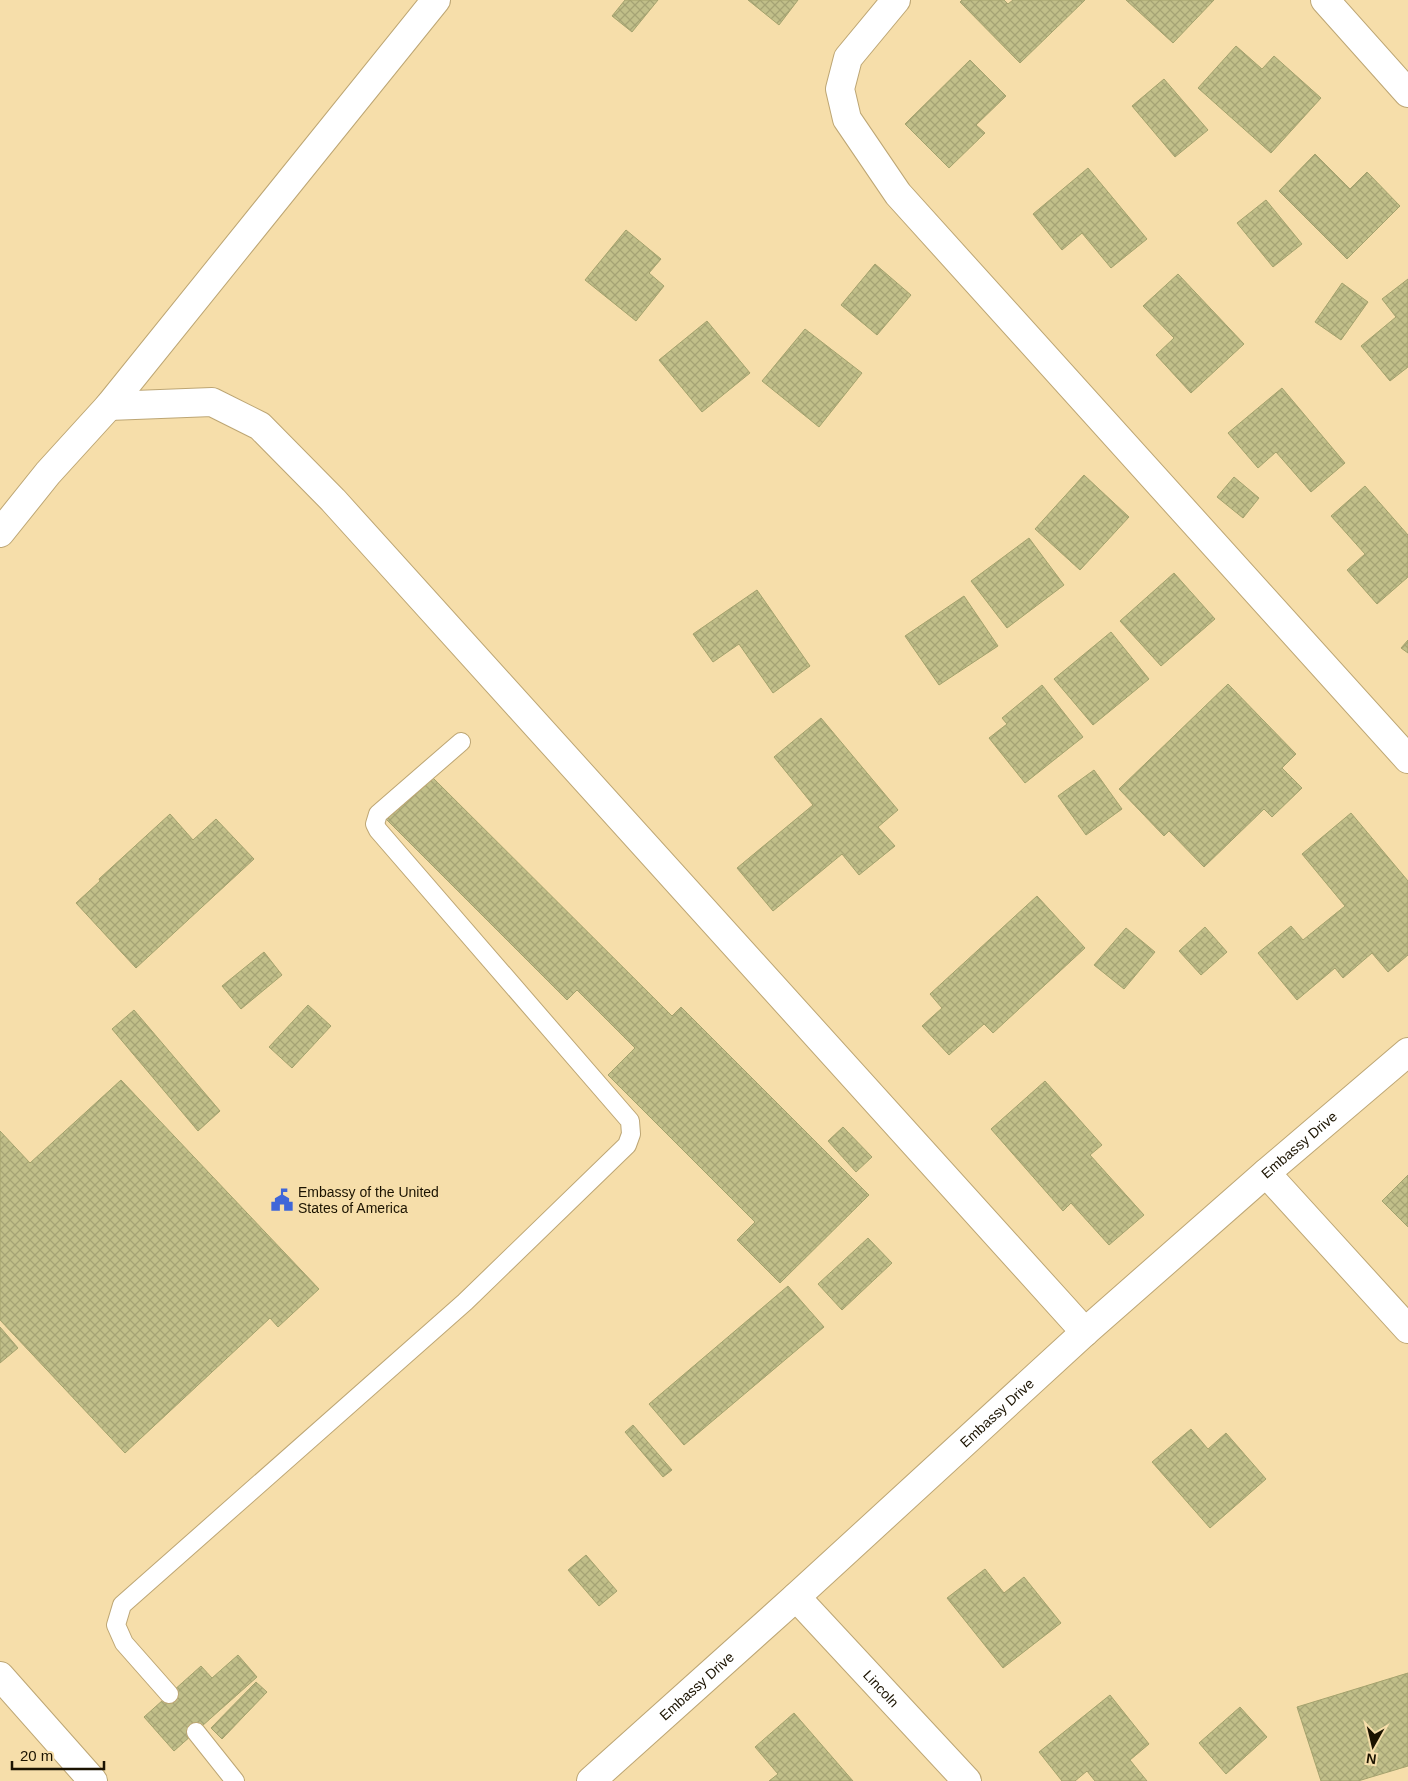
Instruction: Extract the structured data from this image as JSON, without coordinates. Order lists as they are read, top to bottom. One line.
{"streets":{"street":["Embassy Drive","Lincoln"]},"crossings":[["Embassy Drive","Lincoln"]],"places":{"public building":["Embassy of the United States of America"]},"scale_bar":"20 m","north":"bottom"}
